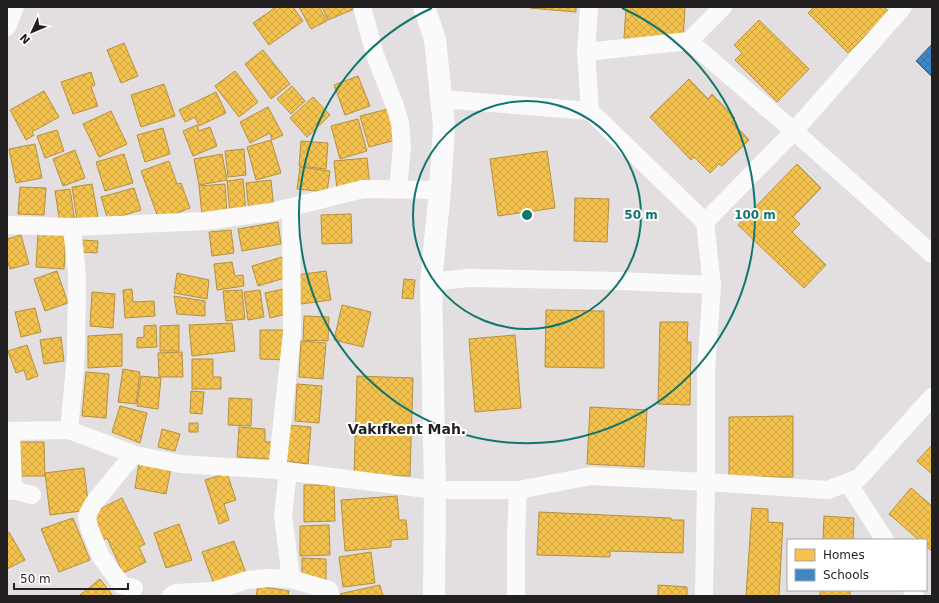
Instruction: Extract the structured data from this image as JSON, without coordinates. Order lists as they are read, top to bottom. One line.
{"districts":["Vakıfkent Mah."],"legend":["Homes","Schools"],"scale_bar":"50 m","north":"bottom left","rings":["50 m","100 m"]}
